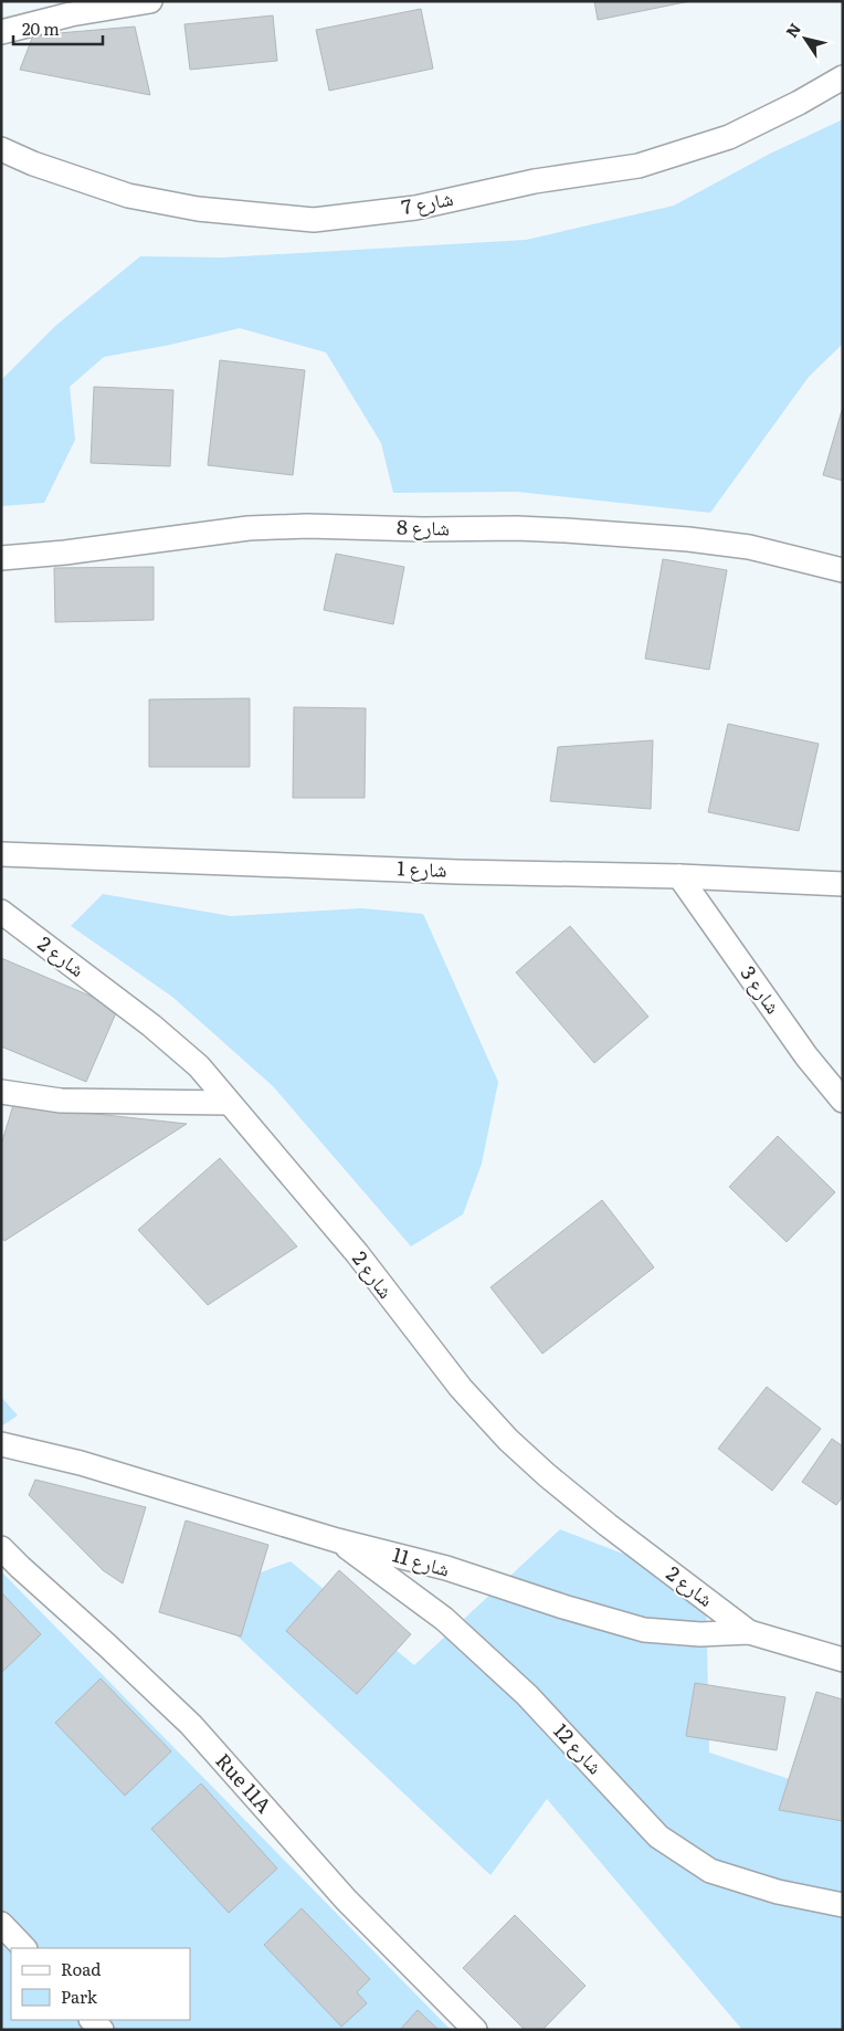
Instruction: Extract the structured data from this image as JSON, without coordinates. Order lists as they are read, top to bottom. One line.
{"streets":{"street":["شارع 7","شارع 8","شارع 1","شارع 2","شارع 3","شارع 11","شارع 12","Rue 11A"]},"crossings":[["شارع 1","شارع 3"],["شارع 2","شارع 11"],["شارع 11","شارع 12"]],"legend":["Road","Park"],"scale_bar":"20 m","north":"top left"}
